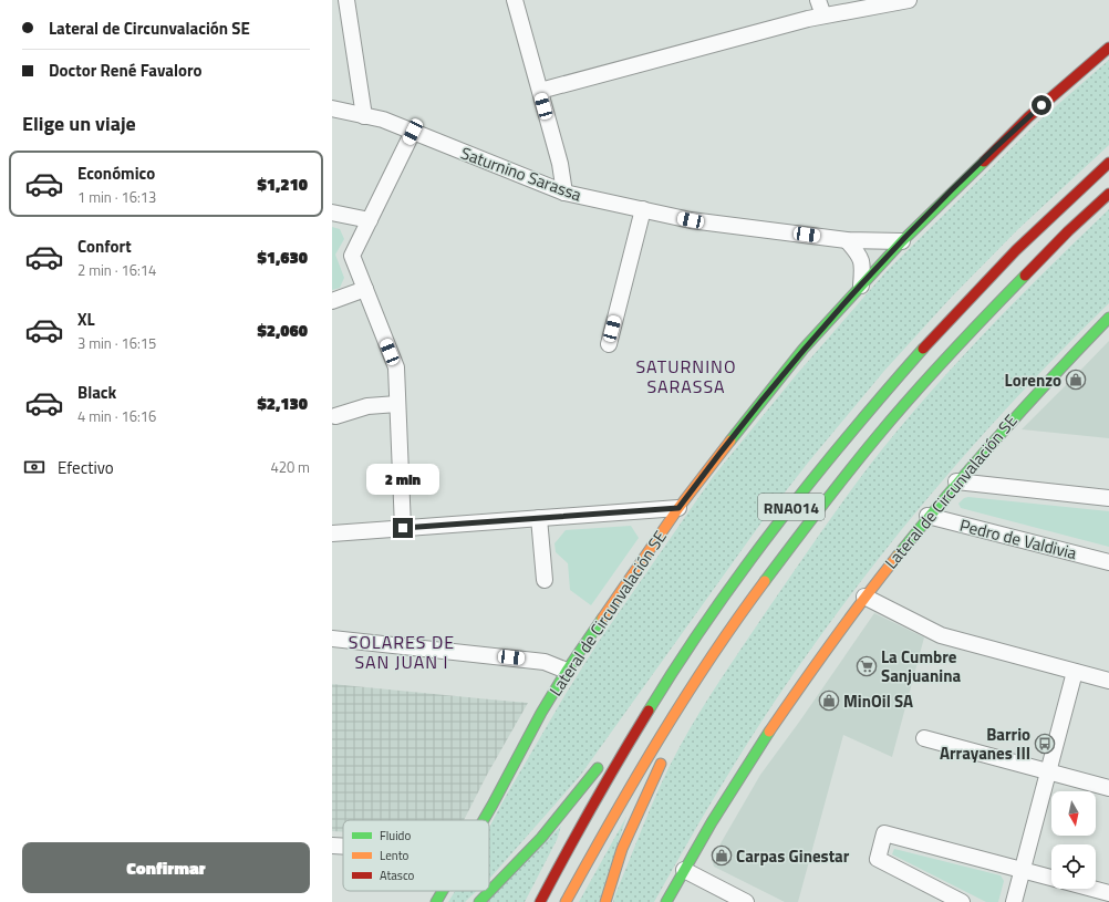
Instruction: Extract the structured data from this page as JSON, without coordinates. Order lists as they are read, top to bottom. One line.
{"streets":{"main road":["Lateral de Circunvalación SE","RNA014"],"street":["Saturnino Sarassa","Pedro de Valdivia"]},"crossings":[["Saturnino Sarassa","Lateral de Circunvalación SE"],["Lateral de Circunvalación SE","Pedro de Valdivia"]],"districts":["SATURNINO SARASSA","SOLARES DE SAN JUAN I"],"places":{"shop":["Lorenzo","MinOil SA","Carpas Ginestar"],"supermarket":["La Cumbre Sanjuanina"],"bus stop":["Barrio Arrayanes III"]},"legend":["Fluido","Lento","Atasco"],"north":"bottom","page":{"banner":["Lateral de Circunvalación SE","Doctor René Favaloro"],"heading":"Elige un viaje","list":[{"name":"Económico","note":"1 min · 16:13","value":"$1,210"},{"name":"Confort","note":"2 min · 16:14","value":"$1,630"},{"name":"XL","note":"3 min · 16:15","value":"$2,060"},{"name":"Black","note":"4 min · 16:16","value":"$2,130"}],"pay":["Efectivo","420 m"],"bubble":"2 min","buttons":"Confirmar"}}
